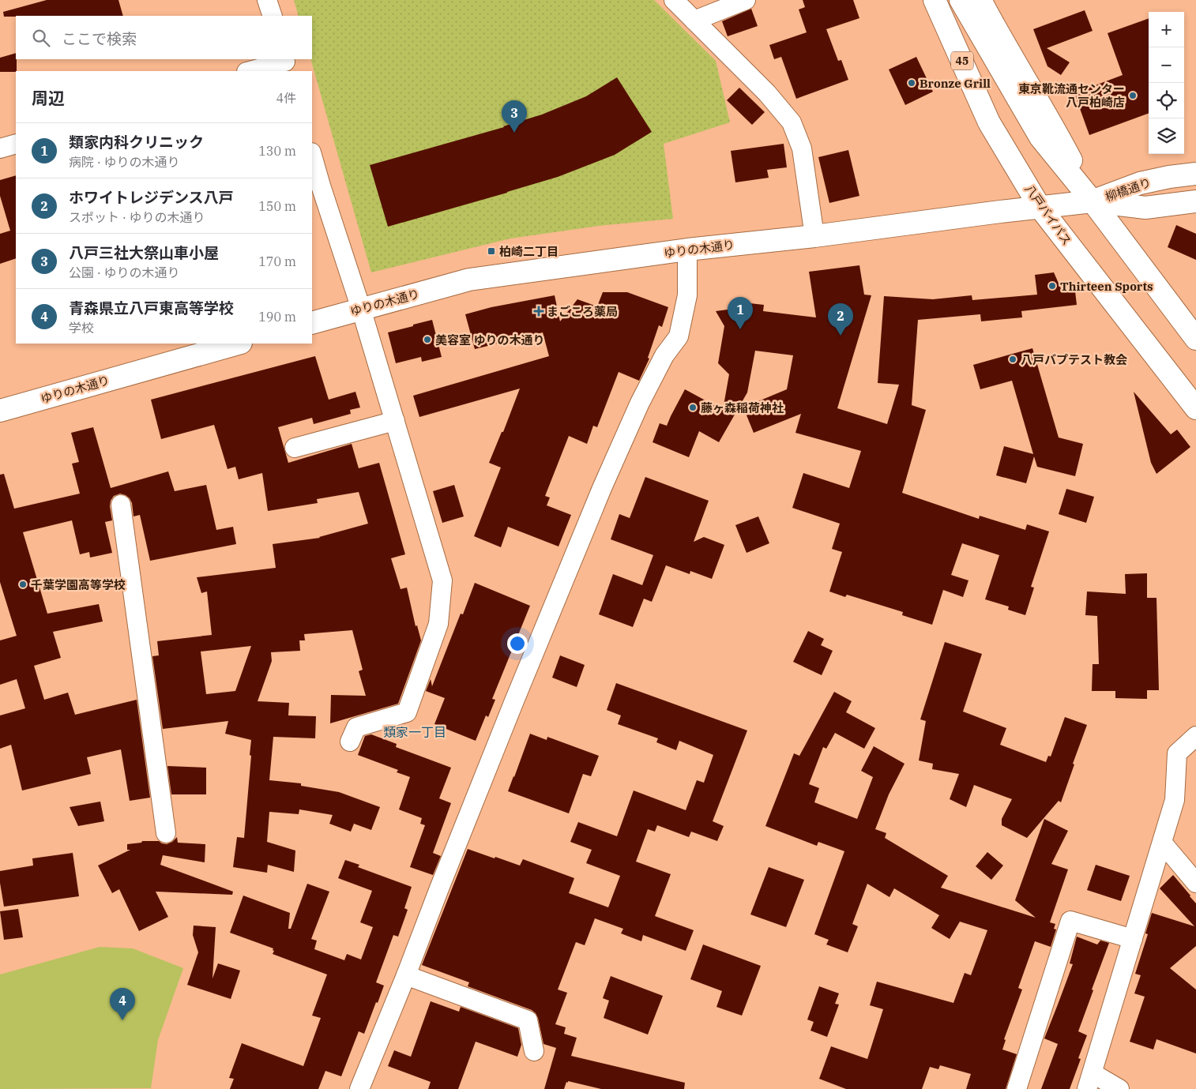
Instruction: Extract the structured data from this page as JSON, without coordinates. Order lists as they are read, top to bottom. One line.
{"streets":{"main road":["45","柳橋通り","八戸バイパス","ゆりの木通り"]},"crossings":[["45","柳橋通り"],["45","ゆりの木通り"],["柳橋通り","ゆりの木通り"],["八戸バイパス","ゆりの木通り"]],"districts":["類家一丁目"],"places":{"other":["Bronze Grill","東京靴流通センター 八戸柏崎店","Thirteen Sports","美容室 ゆりの木通り","八戸バプテスト教会","藤ヶ森稲荷神社","千葉学園高等学校"],"transit":["柏崎二丁目"],"health":["まごころ薬局"]},"page":{"map_buttons":["+","−"],"search":"ここで検索","heading":["周辺","4件"],"pins":["3","1","2","4"],"list":[{"mark":"1","name":"類家内科クリニック","note":"病院 · ゆりの木通り","value":"130 m"},{"mark":"2","name":"ホワイトレジデンス八戸","note":"スポット · ゆりの木通り","value":"150 m"},{"mark":"3","name":"八戸三社大祭山車小屋","note":"公園 · ゆりの木通り","value":"170 m"},{"mark":"4","name":"青森県立八戸東高等学校","note":"学校","value":"190 m"}]}}
